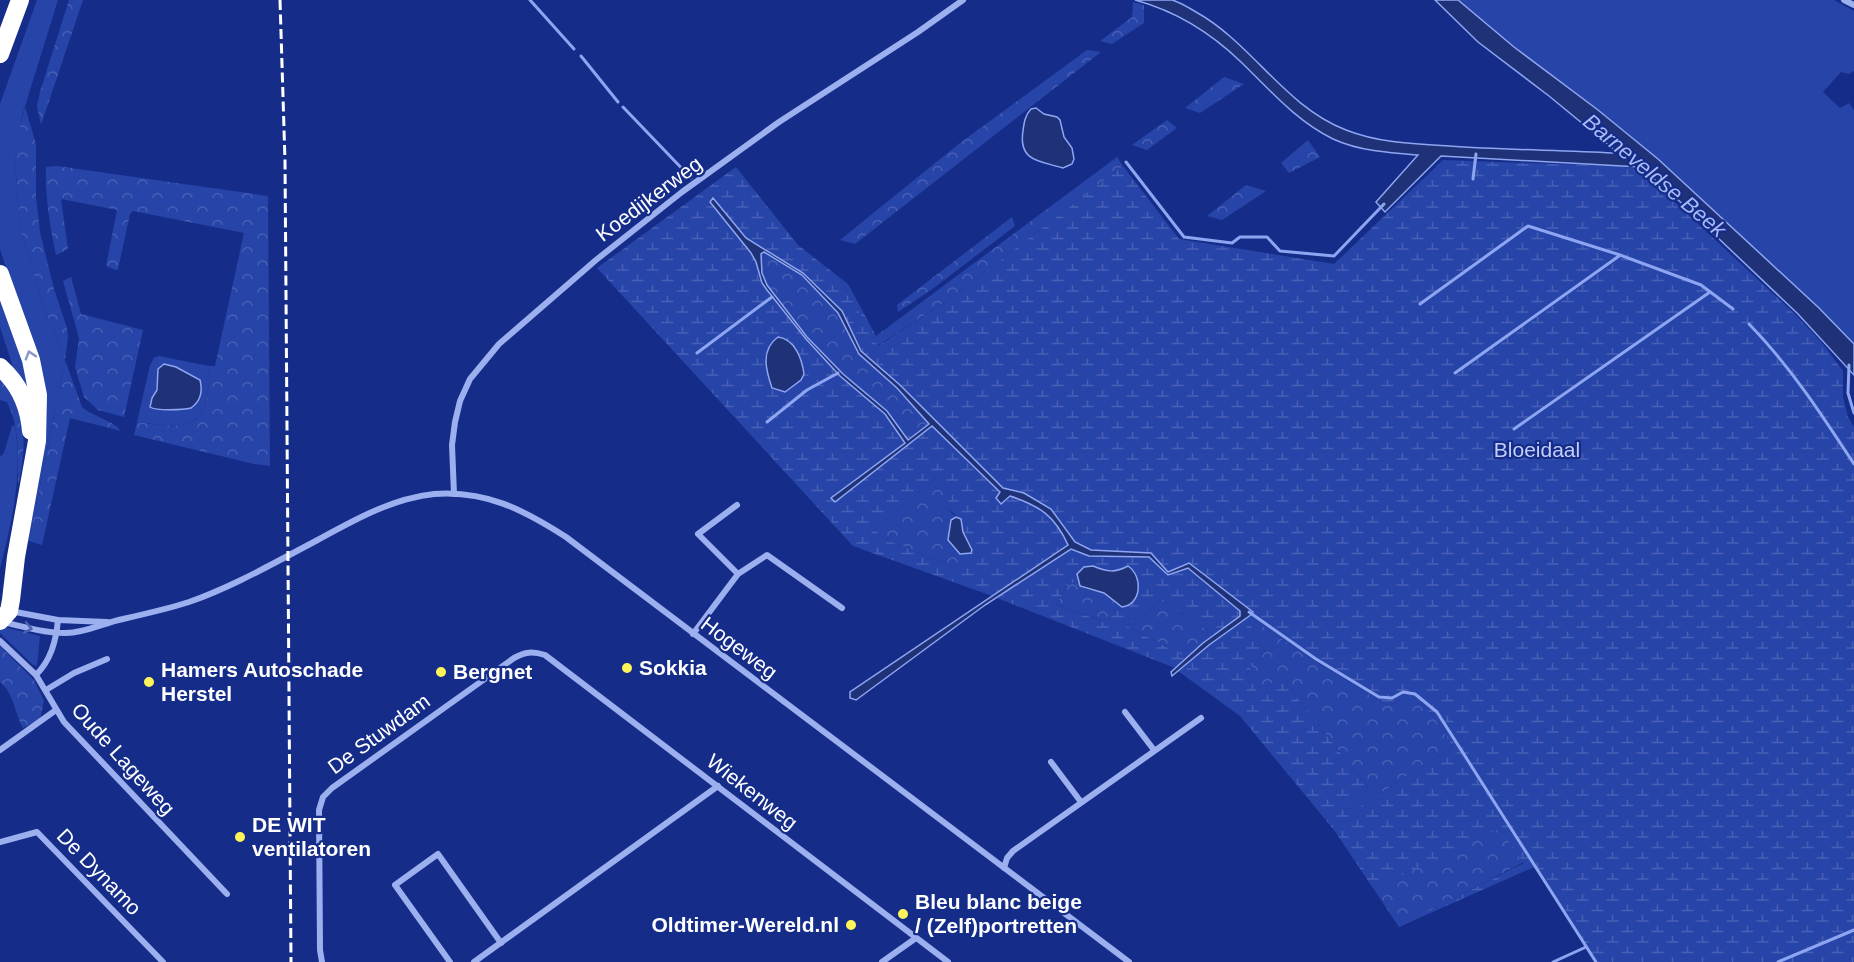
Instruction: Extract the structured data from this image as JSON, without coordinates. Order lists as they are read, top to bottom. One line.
{"streets":{"street":["Koedijkerweg","Hogeweg","De Stuwdam","Oude Lageweg","Wiekenweg","De Dynamo"]},"crossings":[["Koedijkerweg","Hogeweg"],["De Stuwdam","Wiekenweg"]],"water":["Barneveldse Beek"],"parks":["Bloeidaal"],"places":["Sokkia","Bergnet","Hamers Autoschade Herstel","DE WIT ventilatoren","Bleu blanc beige / (Zelf)portretten","Oldtimer-Wereld.nl"]}
